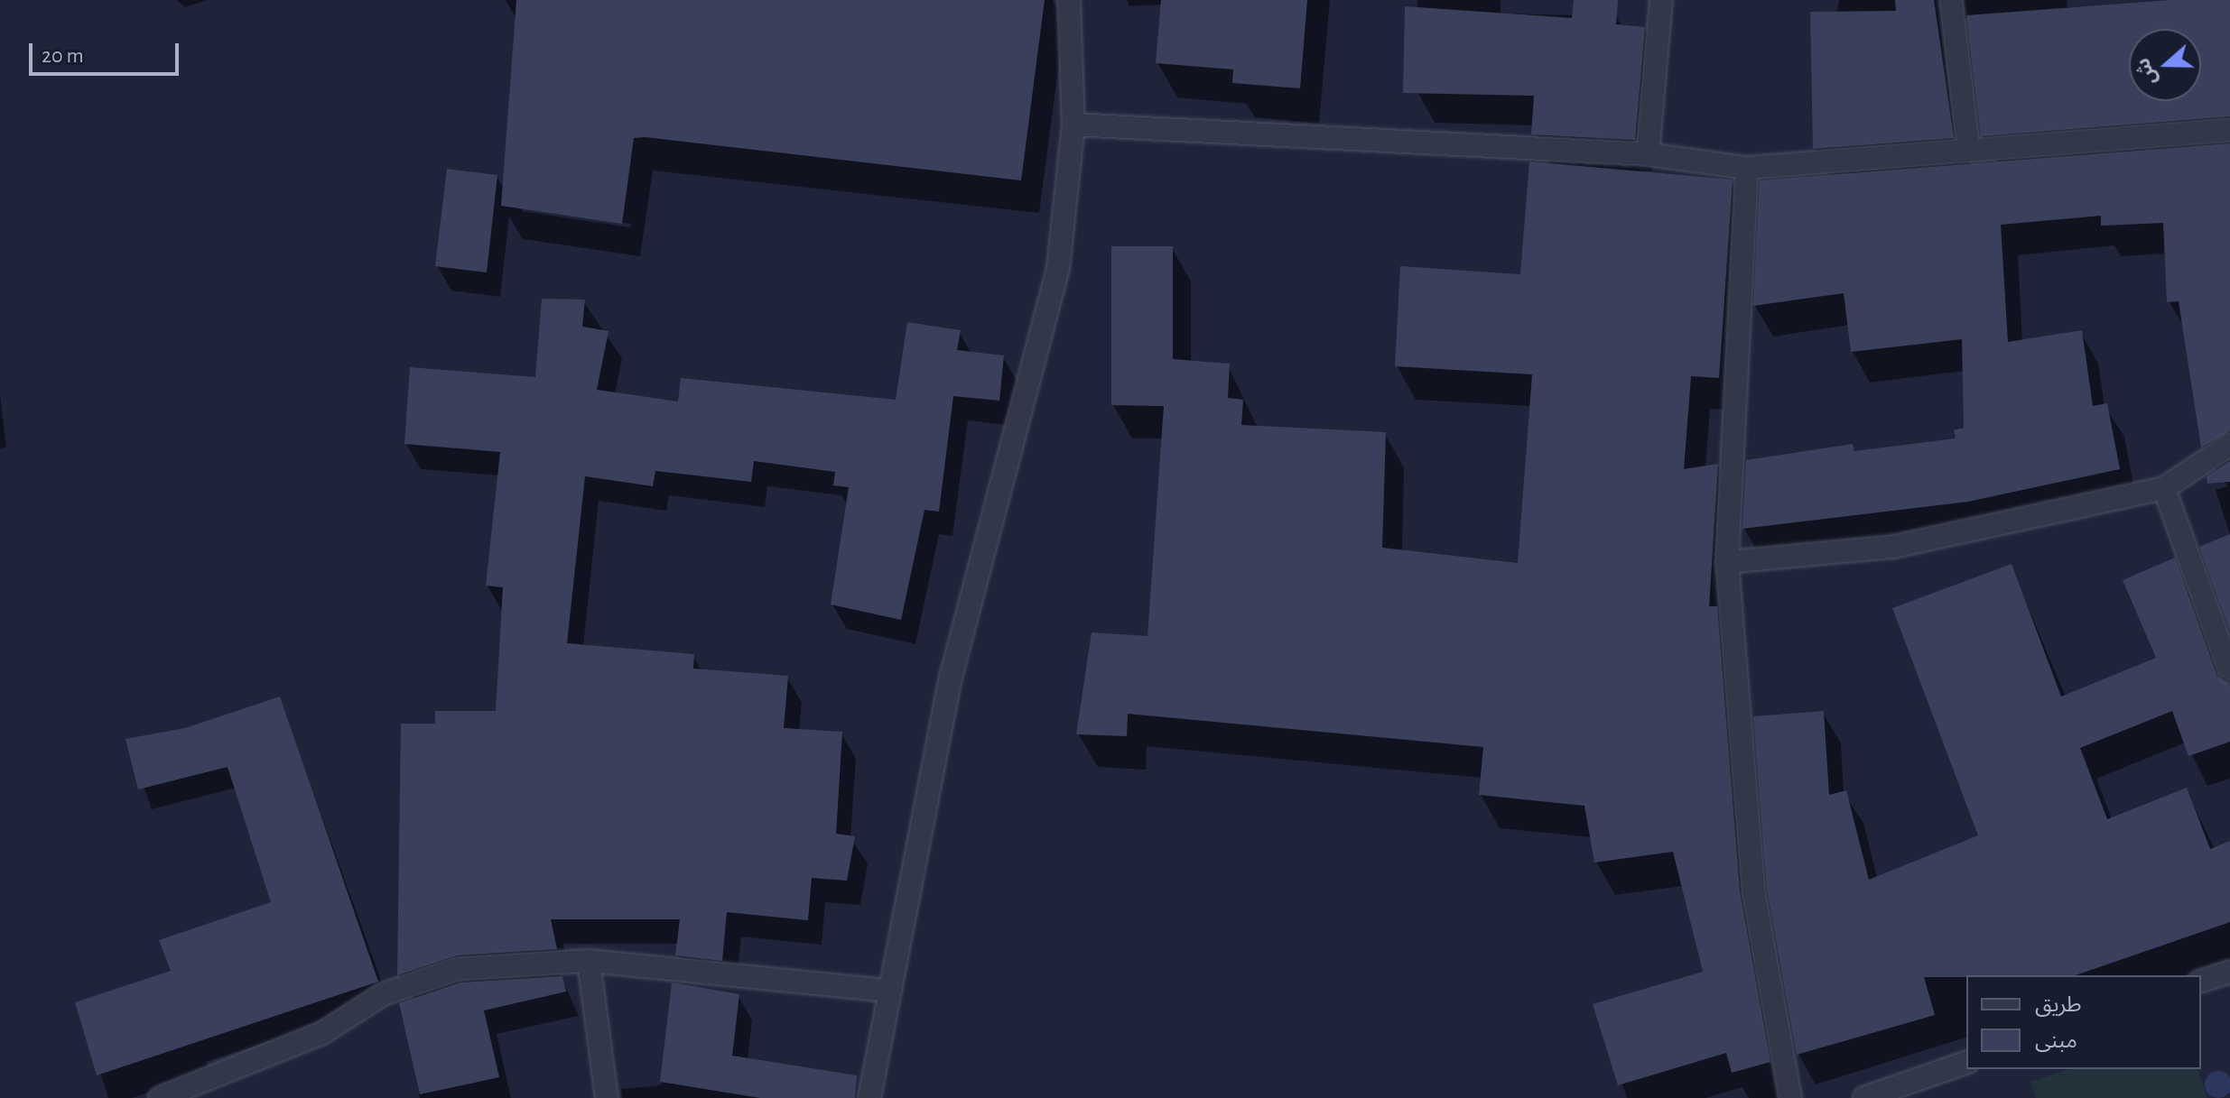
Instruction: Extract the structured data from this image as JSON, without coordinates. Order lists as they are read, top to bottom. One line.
{"legend":["طريق","مبنى"],"scale_bar":"20 m","north":"left"}
